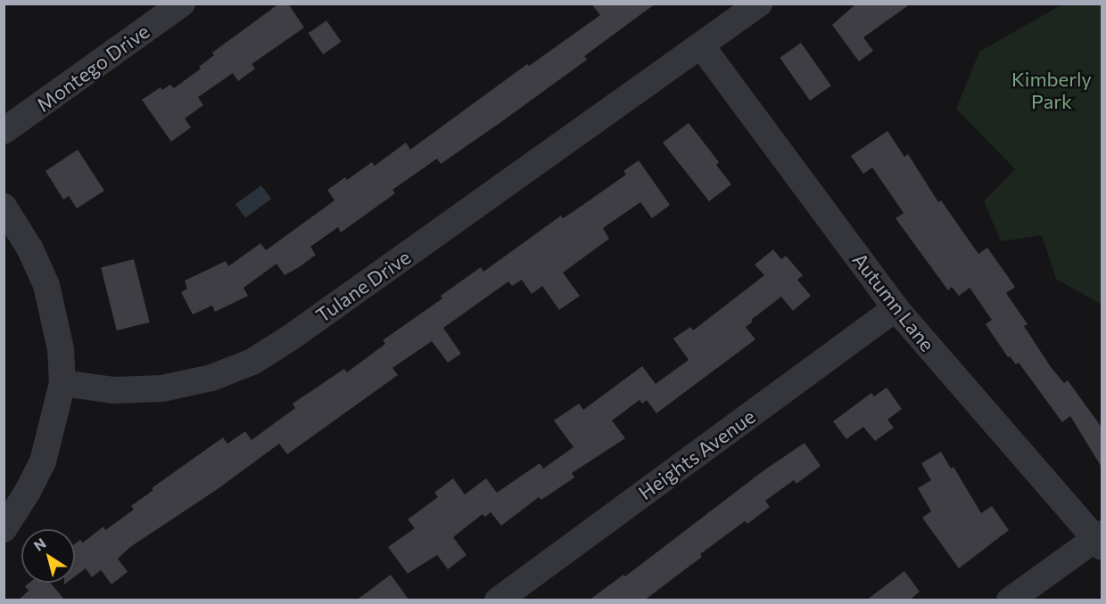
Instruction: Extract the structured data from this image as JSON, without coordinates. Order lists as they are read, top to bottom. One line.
{"streets":{"street":["Montego Drive","Tulane Drive","Autumn Lane","Heights Avenue"]},"crossings":[["Tulane Drive","Autumn Lane"],["Autumn Lane","Heights Avenue"]],"parks":["Kimberly Park"],"north":"top left"}
